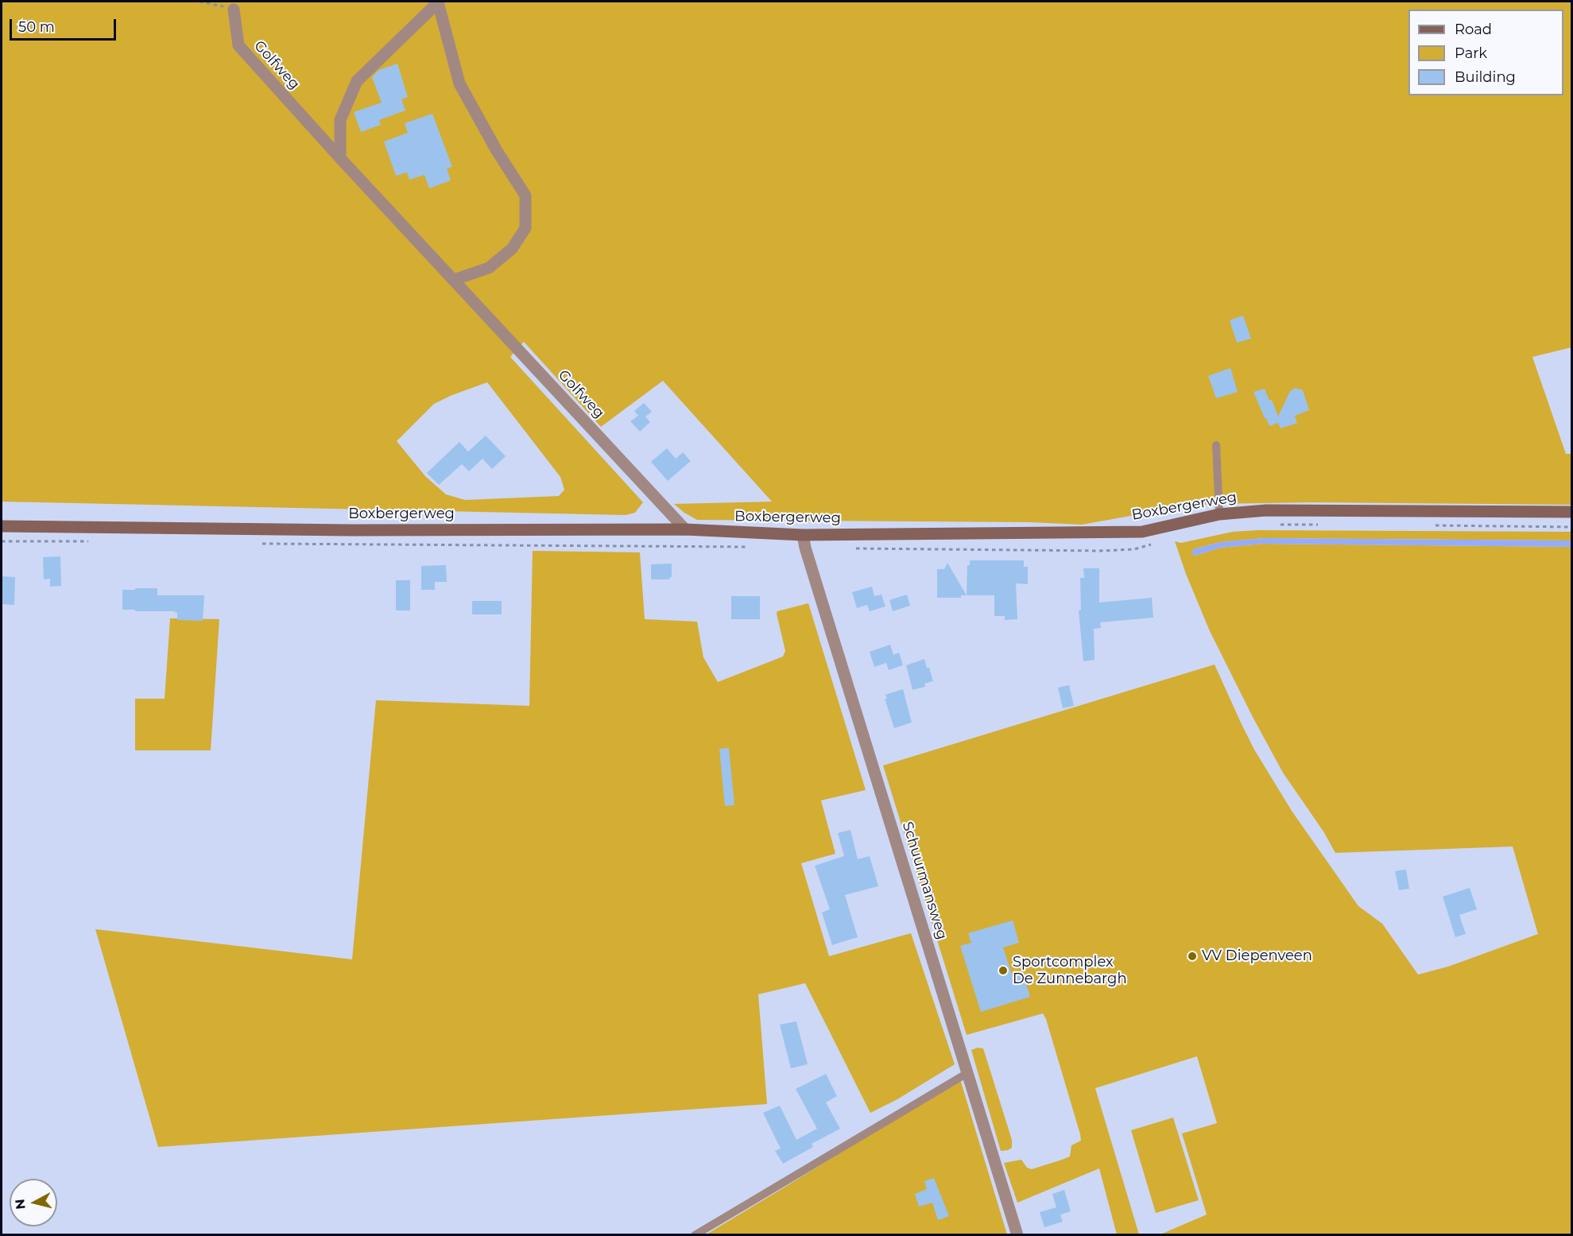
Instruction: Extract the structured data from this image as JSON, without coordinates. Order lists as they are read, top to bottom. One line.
{"streets":{"street":["Golfweg","Boxbergerweg","Schuurmansweg"]},"crossings":[["Golfweg","Boxbergerweg"],["Boxbergerweg","Schuurmansweg"]],"places":["VV Diepenveen","Sportcomplex De Zunnebargh"],"legend":["Road","Park","Building"],"scale_bar":"50 m","north":"left"}
